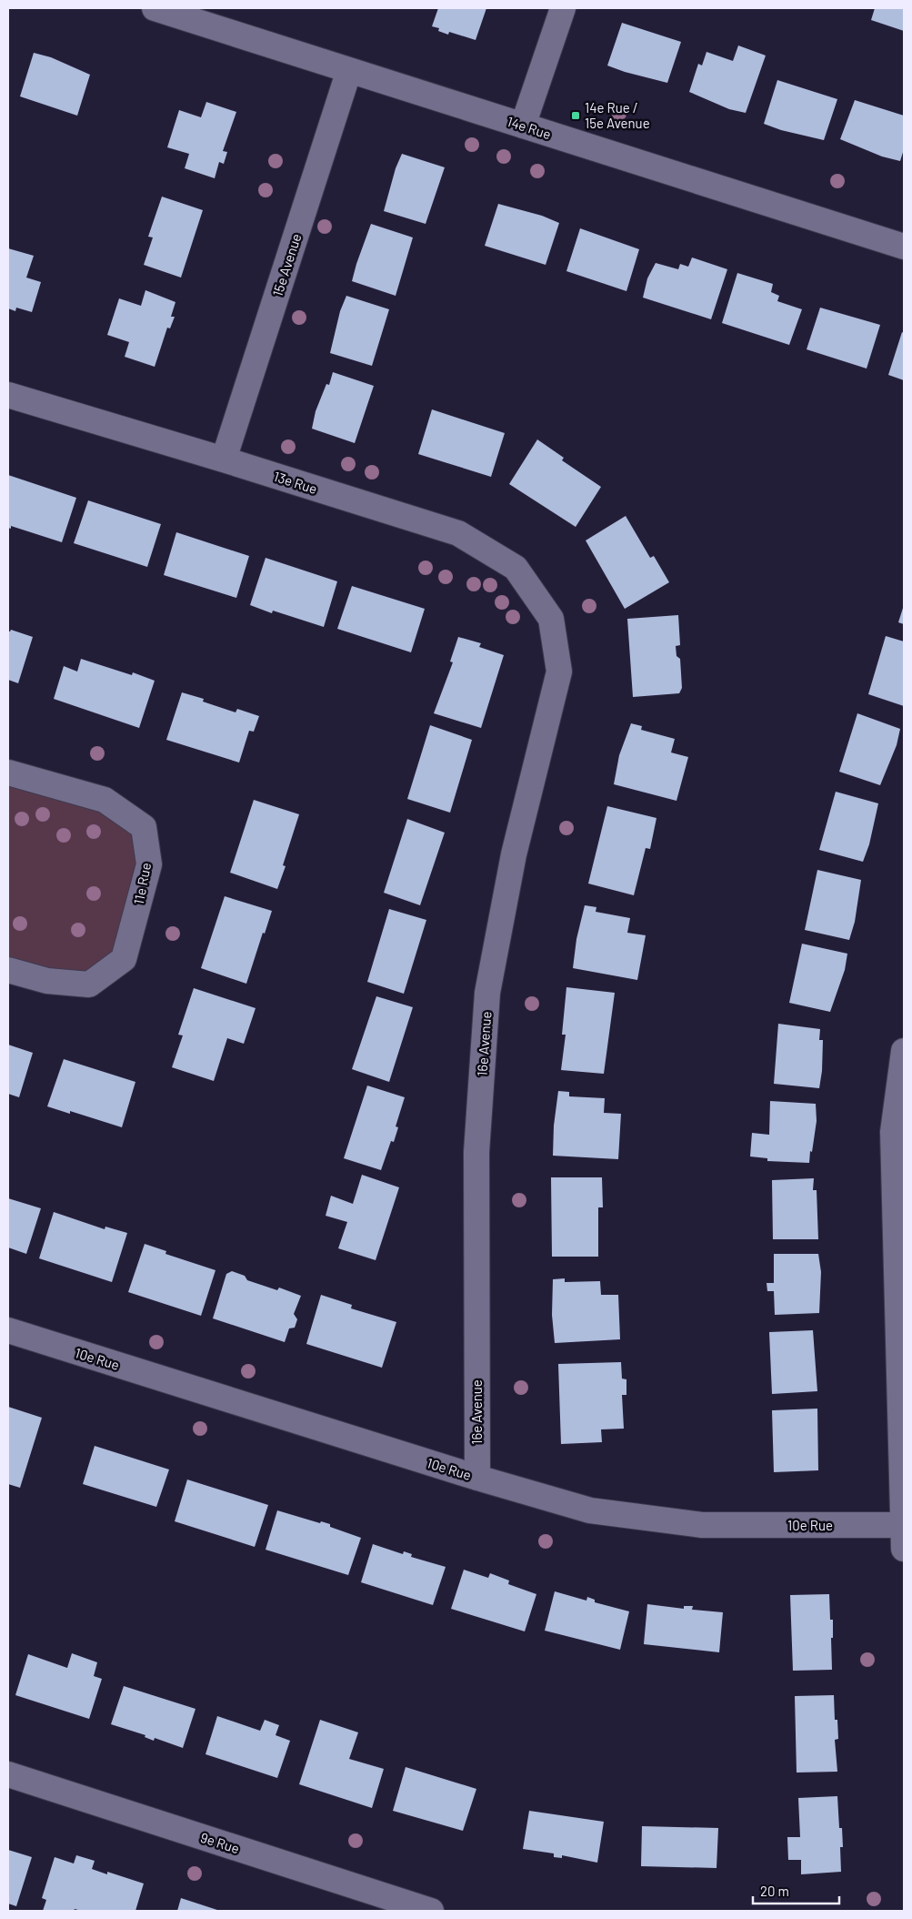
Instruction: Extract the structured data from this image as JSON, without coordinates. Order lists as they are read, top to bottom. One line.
{"streets":{"street":["14e Rue","15e Avenue","13e Rue","11e Rue","16e Avenue","10e Rue","9e Rue"]},"crossings":[["14e Rue","15e Avenue"],["15e Avenue","13e Rue"],["13e Rue","16e Avenue"],["16e Avenue","10e Rue"]],"places":{"transit":["14e Rue / 15e Avenue"]},"scale_bar":"20 m"}
